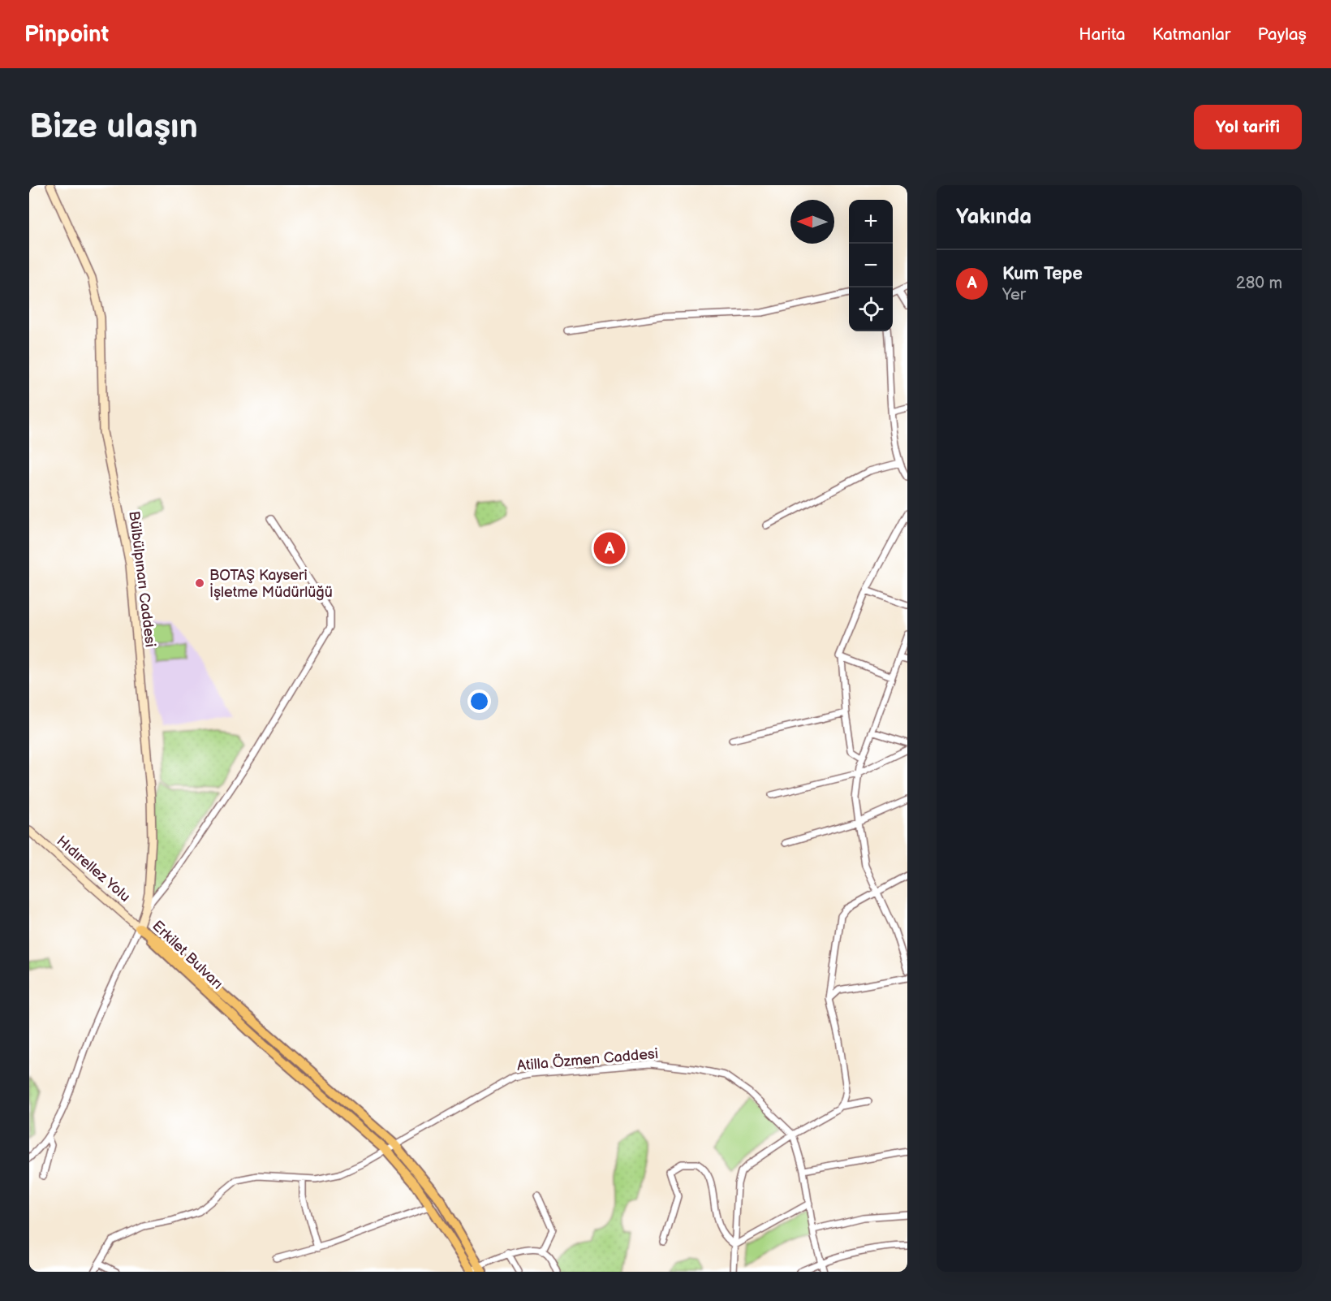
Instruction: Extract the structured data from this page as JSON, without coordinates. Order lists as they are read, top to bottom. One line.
{"streets":{"main road":["Erkilet Bulvarı"],"street":["Bülbülpınarı Caddesi","Hıdırellez Yolu","Atilla Özmen Caddesi"]},"crossings":[["Bülbülpınarı Caddesi","Hıdırellez Yolu"],["Bülbülpınarı Caddesi","Erkilet Bulvarı"],["Hıdırellez Yolu","Erkilet Bulvarı"],["Erkilet Bulvarı","Atilla Özmen Caddesi"]],"places":["BOTAŞ Kayseri İşletme Müdürlüğü"],"north":"left","page":{"header":"Pinpoint","nav":["Harita","Katmanlar","Paylaş"],"buttons":"Yol tarifi","title":"Bize ulaşın","heading":"Yakında","map_buttons":["+","−"],"list":[{"mark":"A","name":"Kum Tepe","note":"Yer","value":"280 m"}],"pins":"A"}}
